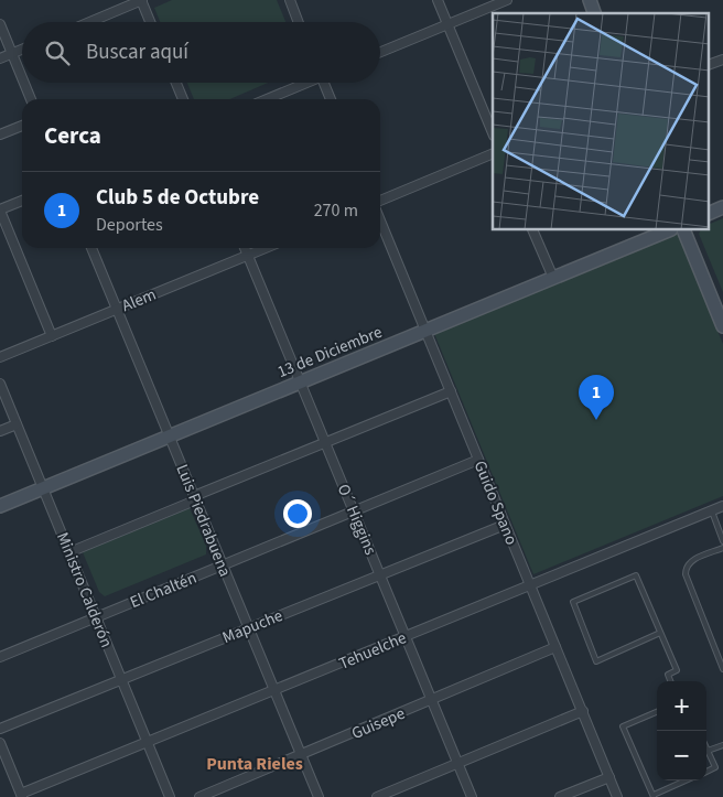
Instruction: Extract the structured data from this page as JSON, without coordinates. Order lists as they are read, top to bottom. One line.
{"streets":{"street":["Alem","13 de Diciembre","Guido Spano","O´ Higgins","Luis Piedrabuena","Ministro Calderón","El Chaltén","Mapuche","Tehuelche","Guisepe"]},"crossings":[["Alem","O´ Higgins"],["Alem","Luis Piedrabuena"],["13 de Diciembre","Guido Spano"],["13 de Diciembre","O´ Higgins"],["13 de Diciembre","Luis Piedrabuena"],["13 de Diciembre","Ministro Calderón"],["Guido Spano","El Chaltén"],["Guido Spano","Mapuche"],["Guido Spano","Tehuelche"],["Guido Spano","Guisepe"],["O´ Higgins","El Chaltén"],["O´ Higgins","Mapuche"],["O´ Higgins","Tehuelche"],["O´ Higgins","Guisepe"],["Luis Piedrabuena","El Chaltén"],["Luis Piedrabuena","Mapuche"],["Luis Piedrabuena","Tehuelche"],["Luis Piedrabuena","Guisepe"],["Ministro Calderón","El Chaltén"],["Ministro Calderón","Mapuche"],["Ministro Calderón","Tehuelche"]],"districts":["Punta Rieles"],"page":{"search":"Buscar aquí","heading":"Cerca","list":[{"mark":"1","name":"Club 5 de Octubre","note":"Deportes","value":"270 m"}],"pins":"1","map_buttons":["+","−"]}}
